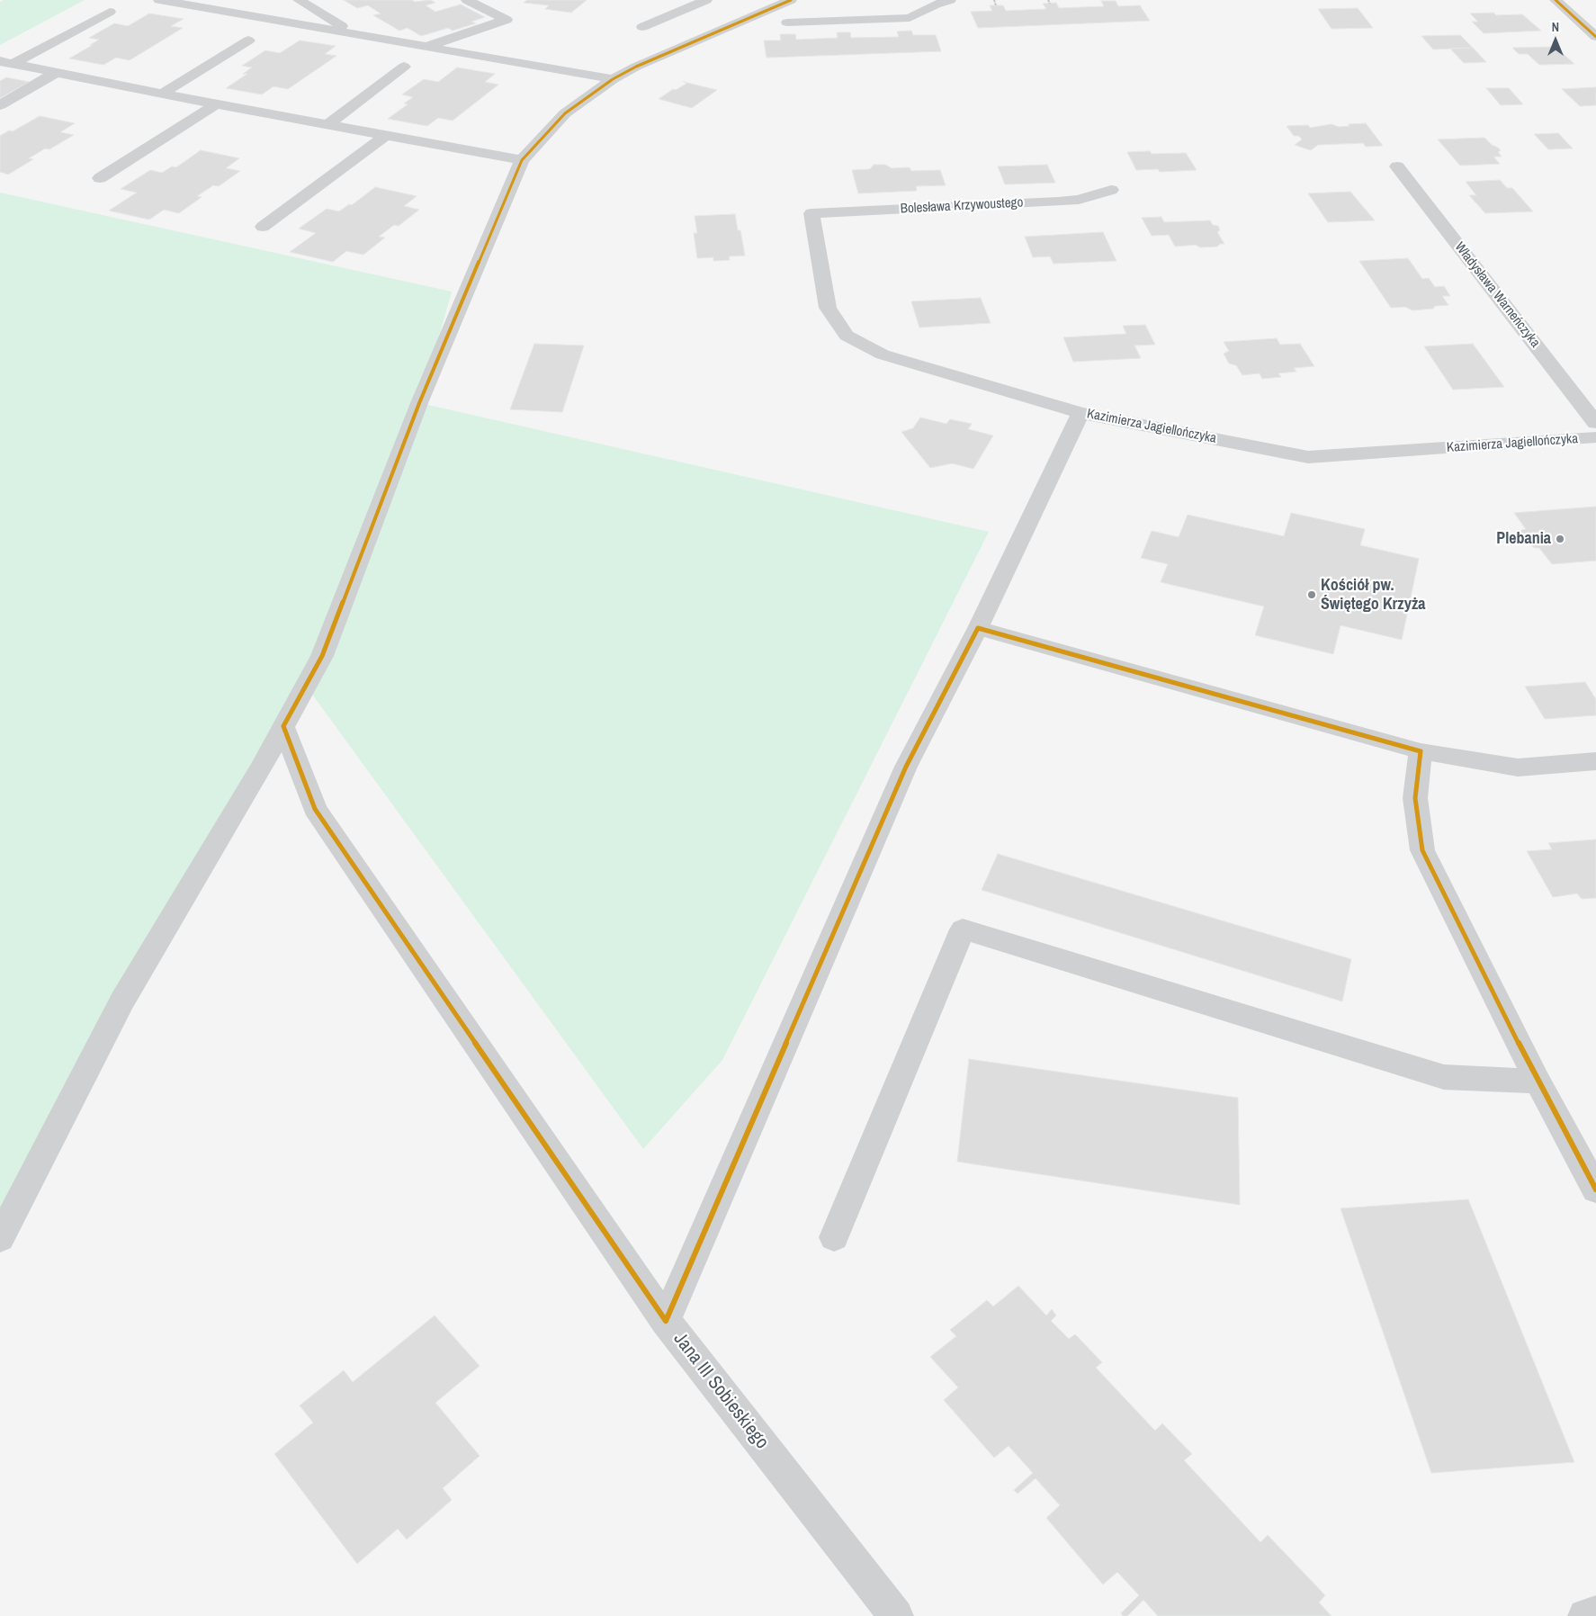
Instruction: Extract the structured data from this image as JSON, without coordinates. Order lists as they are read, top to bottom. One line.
{"streets":{"street":["Bolesława Krzywoustego","Władysława Warneńczyka","Kazimierza Jagiellończyka","Jana III Sobieskiego"]},"crossings":[["Bolesława Krzywoustego","Kazimierza Jagiellończyka"]],"places":["Plebania","Kościół pw. Świętego Krzyża"],"north":"top"}
